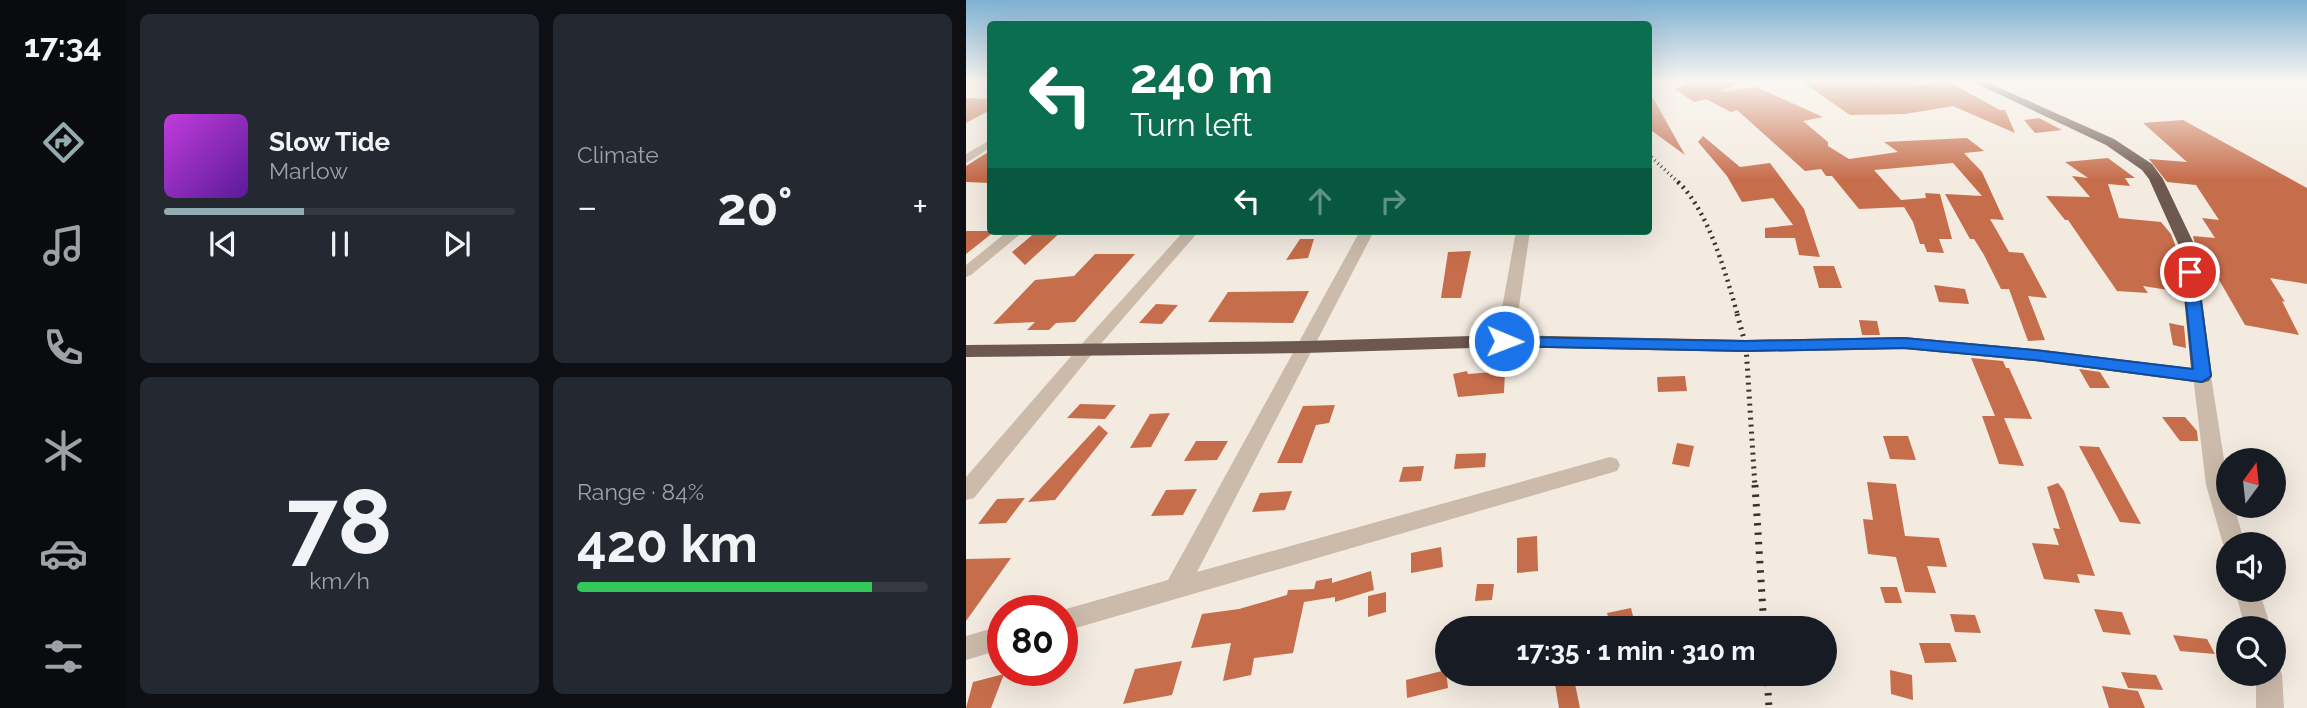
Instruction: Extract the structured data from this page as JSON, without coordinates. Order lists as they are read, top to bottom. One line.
{"north":"top","page":{"tabs":"17:34","tile":["Climate",["78","km/h"],["Range · 84%","420 km"]],"turn":["240 m","Turn left"],"song":["Slow Tide","Marlow"],"heat":["−","20°","+"],"limit":"80","trip":"17:35 · 1 min · 310 m"}}
